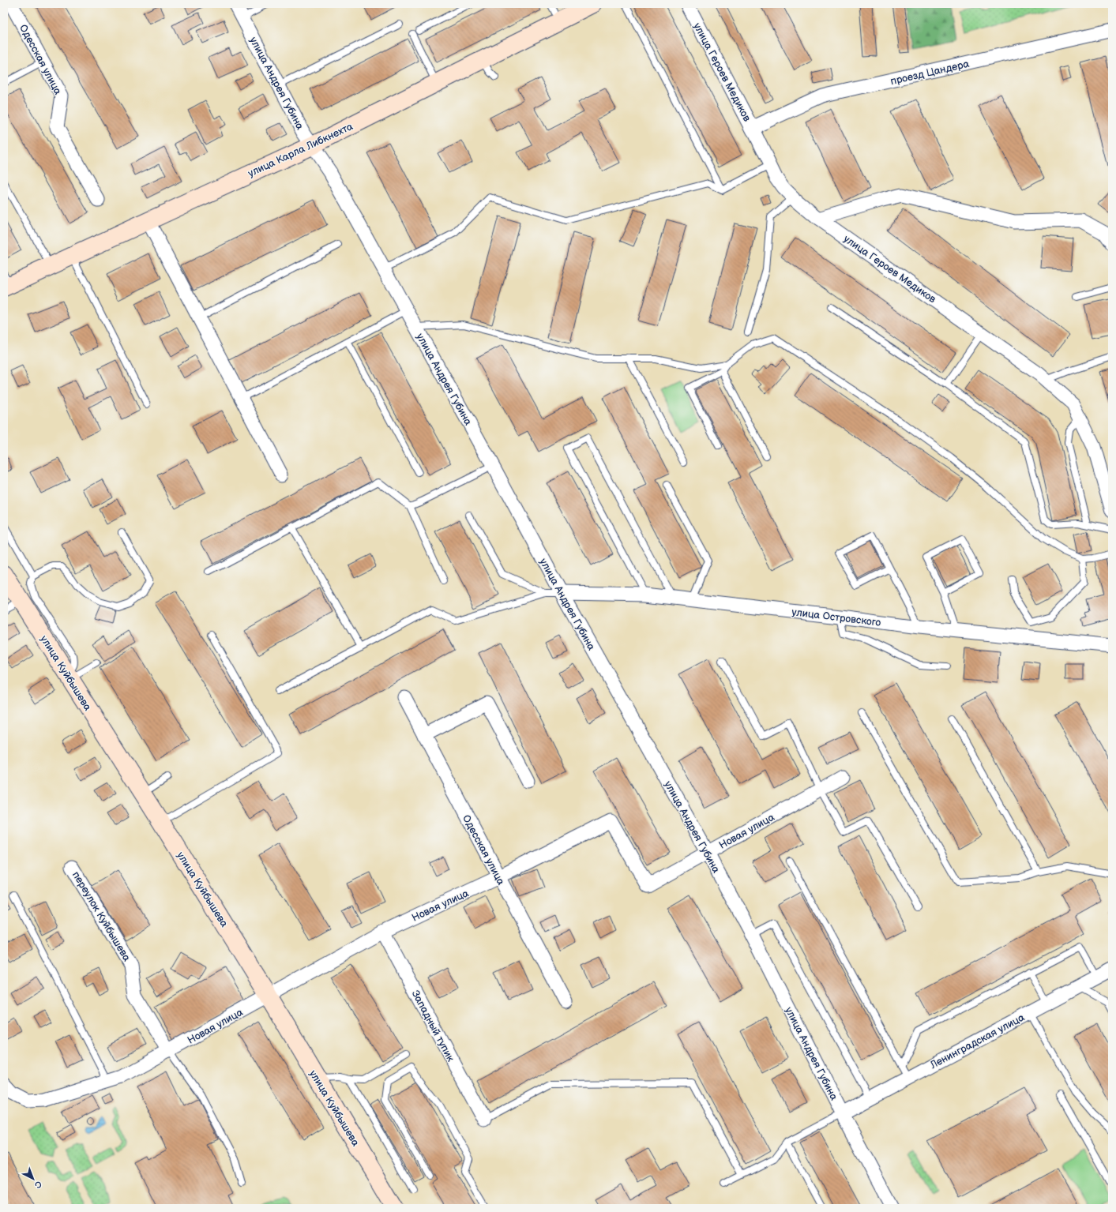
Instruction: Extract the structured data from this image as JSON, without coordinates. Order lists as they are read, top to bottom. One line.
{"streets":{"street":["Одесская улица","улица Героев Медиков","проезд Цандера","улица Андрея Губина","улица Карла Либкнехта","улица Островского","улица Куйбышева","Новая улица","переулок Куйбышева","Западный тупик","Ленинградская улица"]},"crossings":[["Одесская улица","Новая улица"],["улица Героев Медиков","проезд Цандера"],["улица Андрея Губина","улица Карла Либкнехта"],["улица Андрея Губина","улица Островского"],["улица Андрея Губина","Новая улица"],["улица Андрея Губина","Ленинградская улица"],["улица Куйбышева","Новая улица"],["Новая улица","переулок Куйбышева"],["Новая улица","Западный тупик"]],"north":"bottom right"}
